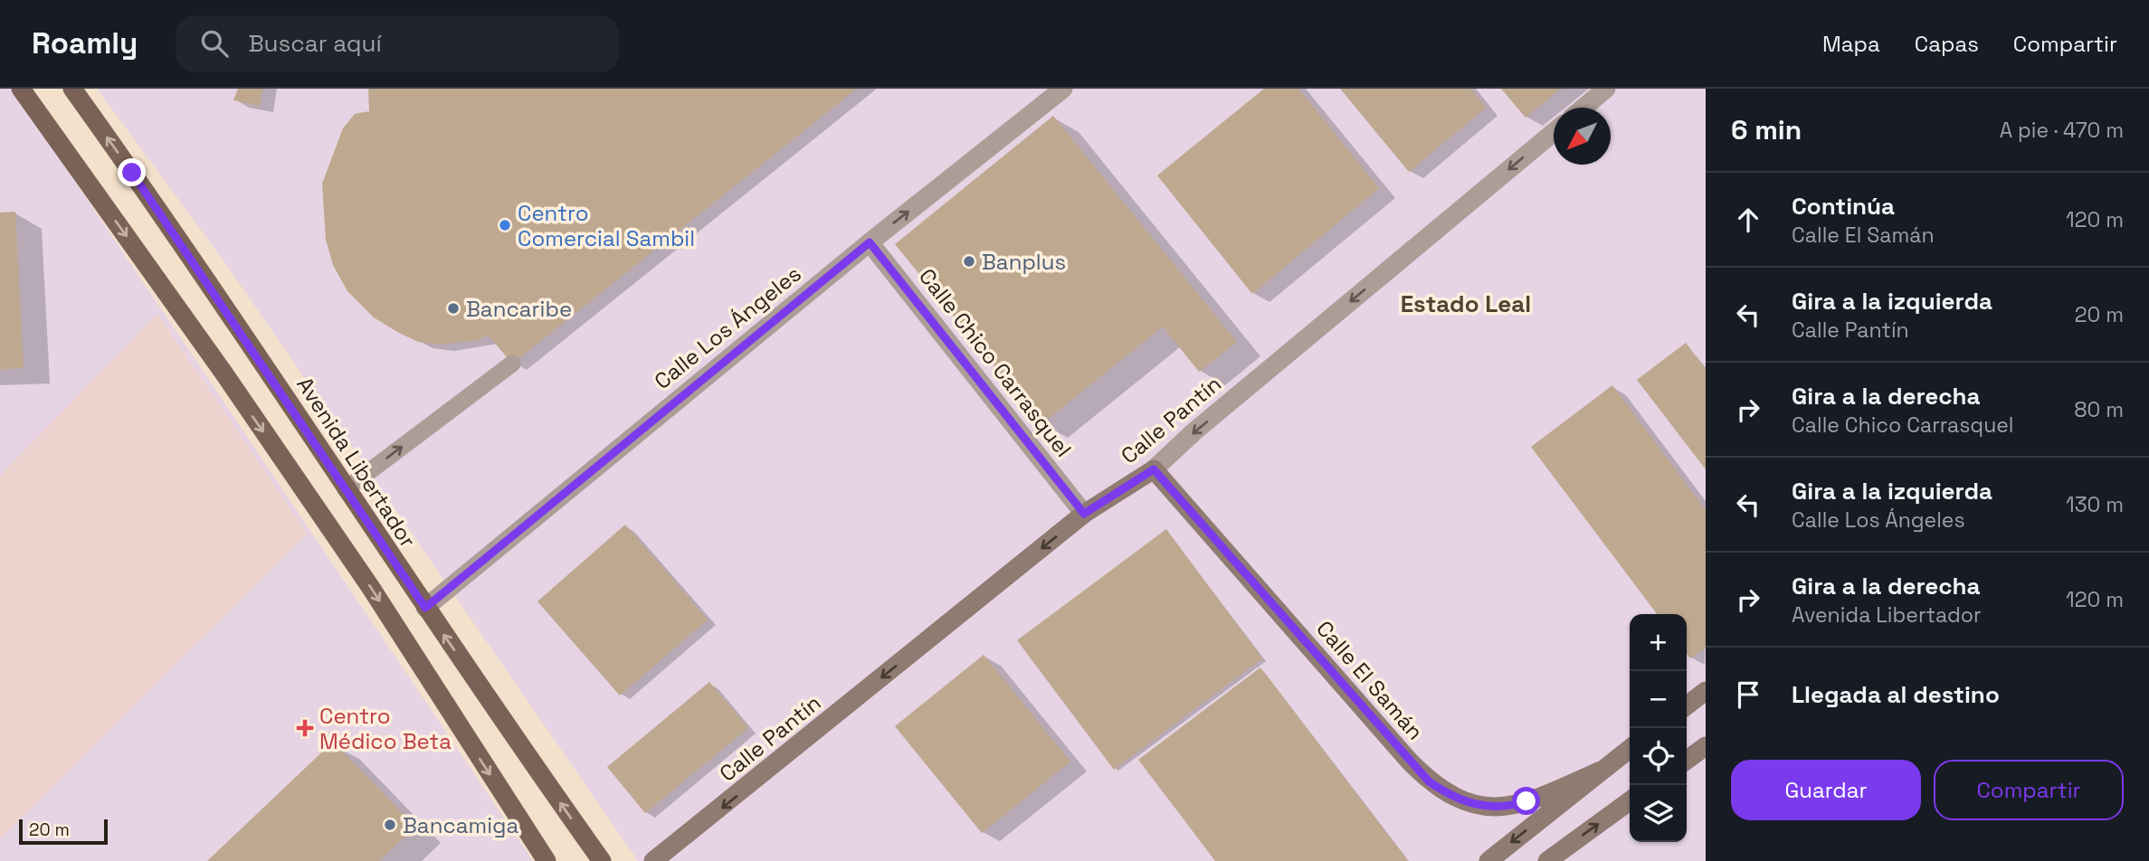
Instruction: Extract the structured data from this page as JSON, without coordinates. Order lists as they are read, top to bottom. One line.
{"streets":{"main road":["Calle Pantín","Avenida Libertador","Calle El Samán"],"street":["Calle Los Ángeles","Calle Chico Carrasquel"]},"crossings":[["Calle Los Ángeles","Calle Chico Carrasquel"],["Calle Los Ángeles","Avenida Libertador"],["Calle Chico Carrasquel","Calle Pantín"],["Calle Pantín","Calle El Samán"]],"one_way":["Calle Pantín"],"districts":["Estado Leal"],"places":{"other":["Centro Comercial Sambil","Banplus","Bancaribe","Bancamiga"],"health":["Centro Médico Beta"]},"scale_bar":"20 m","north":"bottom left","page":{"header":"Roamly","search":"Buscar aquí","nav":["Mapa","Capas","Compartir"],"heading":["6 min","A pie · 470 m"],"list":[["Continúa","Calle El Samán","120 m"],["Gira a la izquierda","Calle Pantín","20 m"],["Gira a la derecha","Calle Chico Carrasquel","80 m"],["Gira a la izquierda","Calle Los Ángeles","130 m"],["Gira a la derecha","Avenida Libertador","120 m"],"Llegada al destino"],"map_buttons":["+","−"],"buttons":["Guardar","Compartir"],"scale":"20 m"}}
